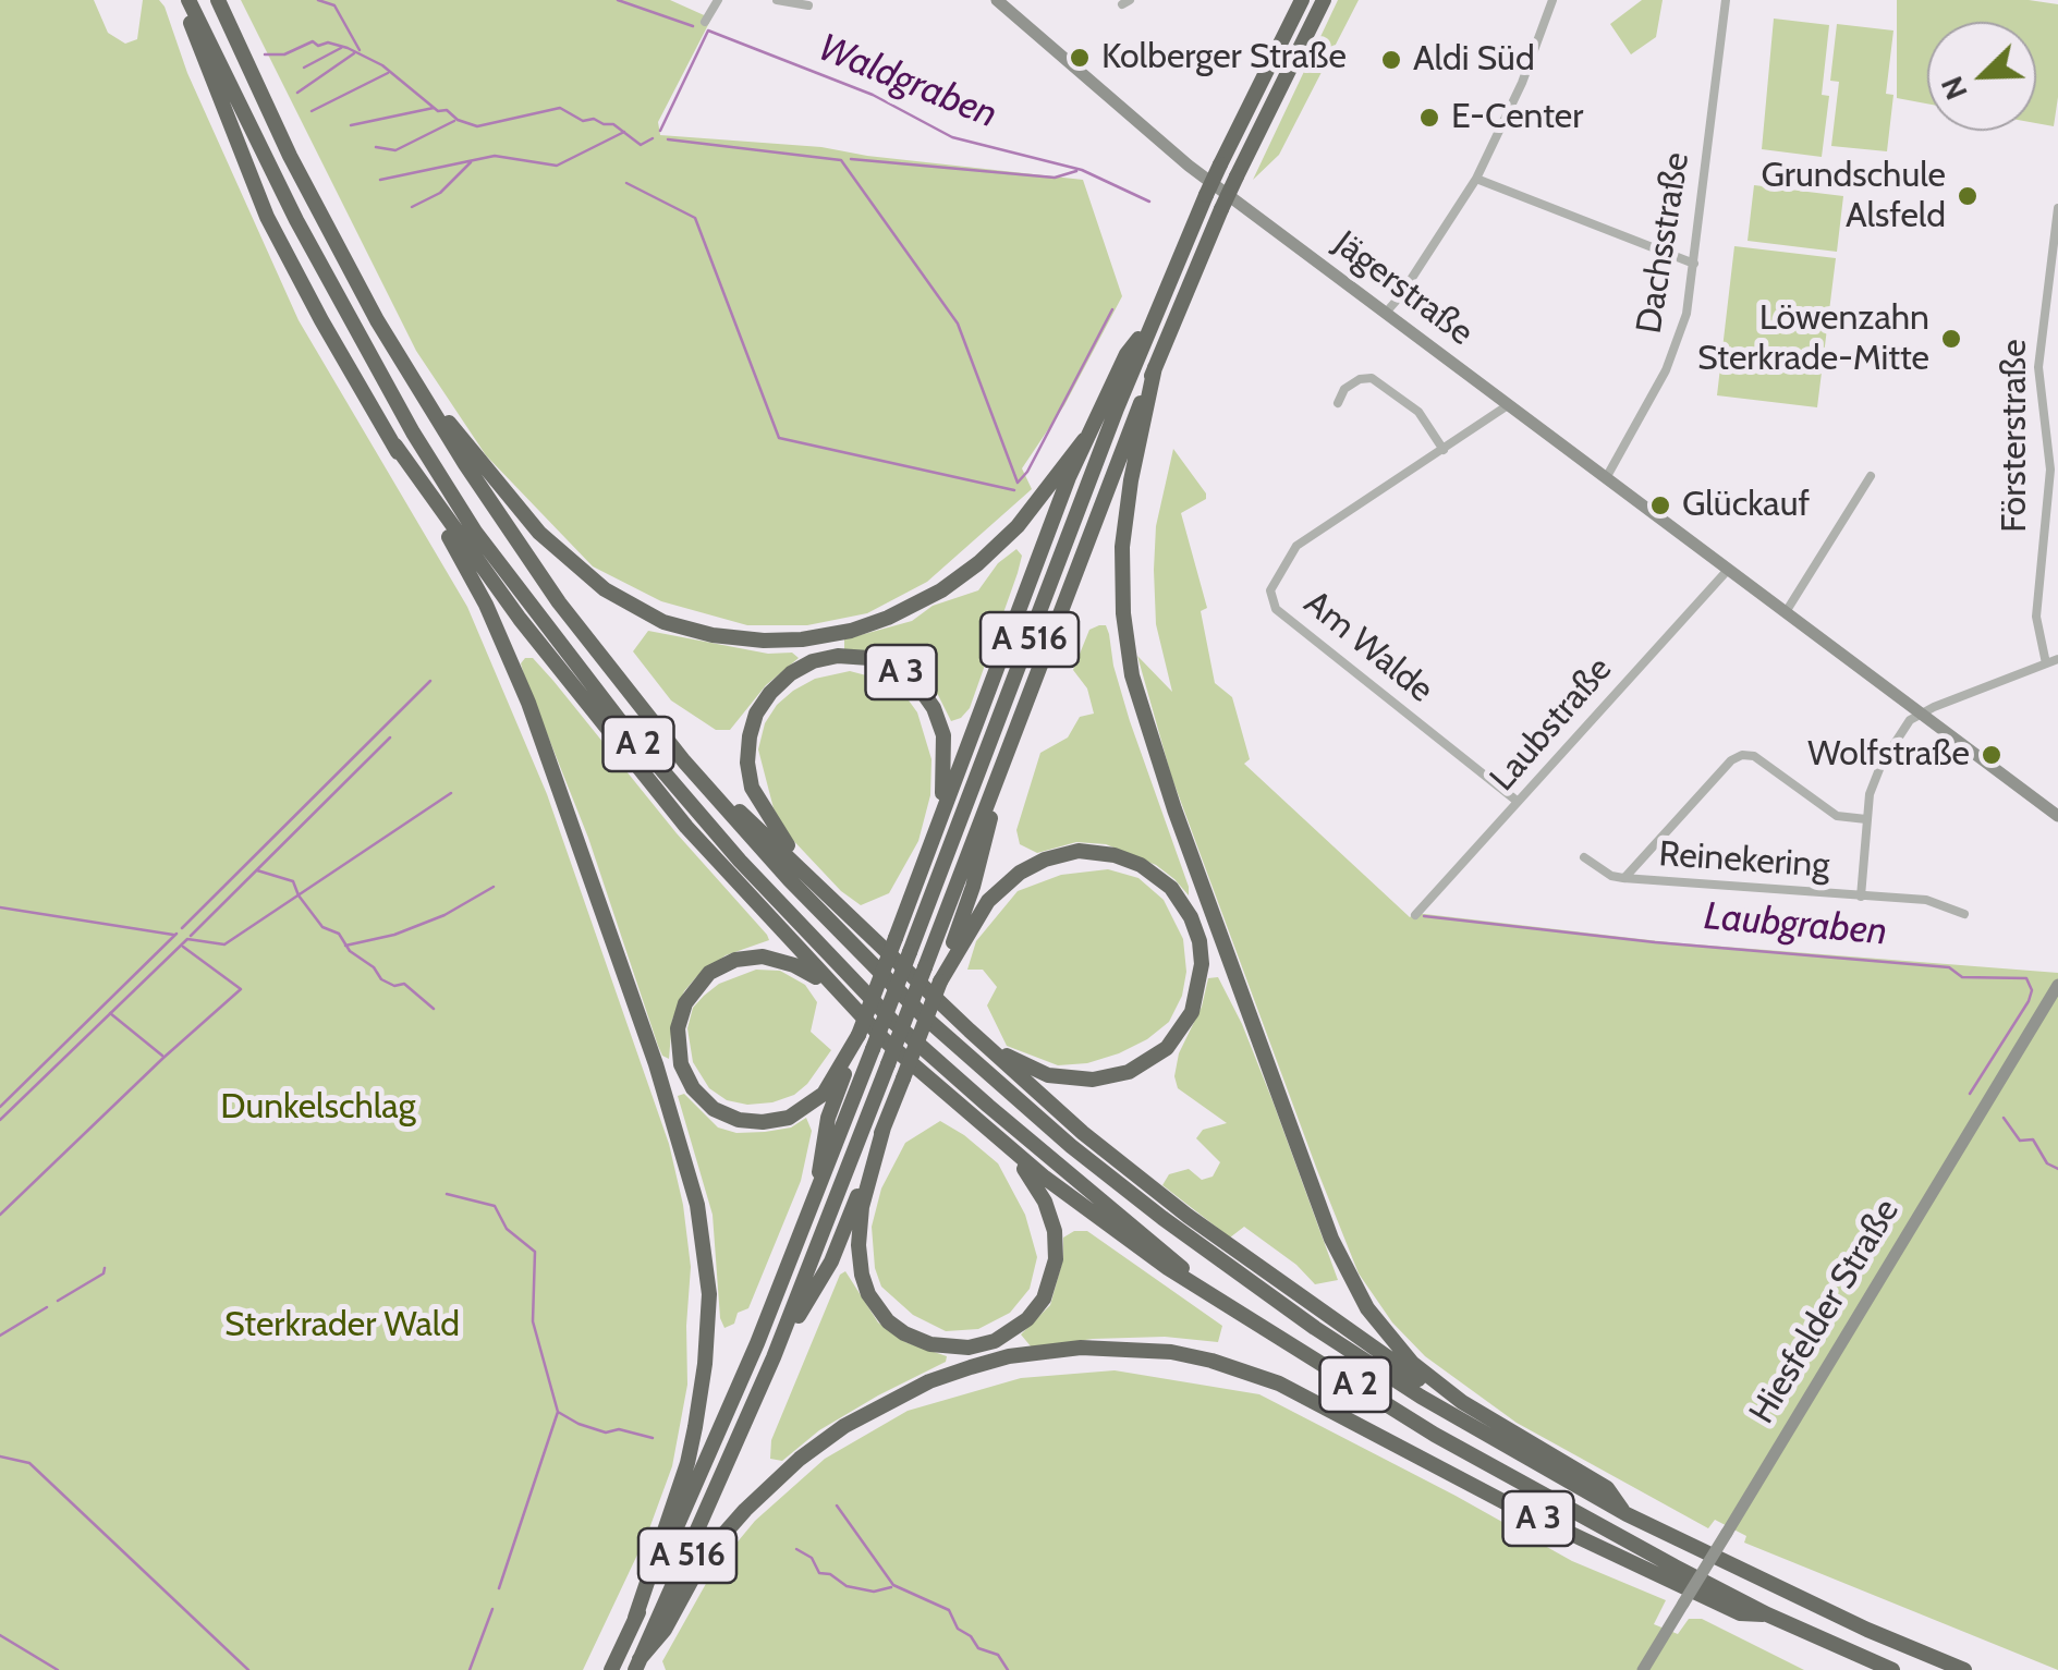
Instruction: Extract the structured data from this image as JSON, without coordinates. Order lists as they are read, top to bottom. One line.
{"streets":{"highway":["A 516","A 3","A 2"],"street":["Dachsstraße","Jägerstraße","Försterstraße","Am Walde","Laubstraße","Reinekering","Hiesfelder Straße"]},"crossings":[["Dachsstraße","Jägerstraße"],["Jägerstraße","Am Walde"],["Jägerstraße","Laubstraße"],["Jägerstraße","Reinekering"],["A 516","A 3"],["Am Walde","Laubstraße"],["A 3","A 2"]],"water":["Waldgraben","Laubgraben"],"parks":["Dunkelschlag","Sterkrader Wald"],"places":["Kolberger Straße","Aldi Süd","E-Center","Grundschule Alsfeld","Löwenzahn Sterkrade-Mitte","Glückauf","Wolfstraße"],"north":"bottom left"}
